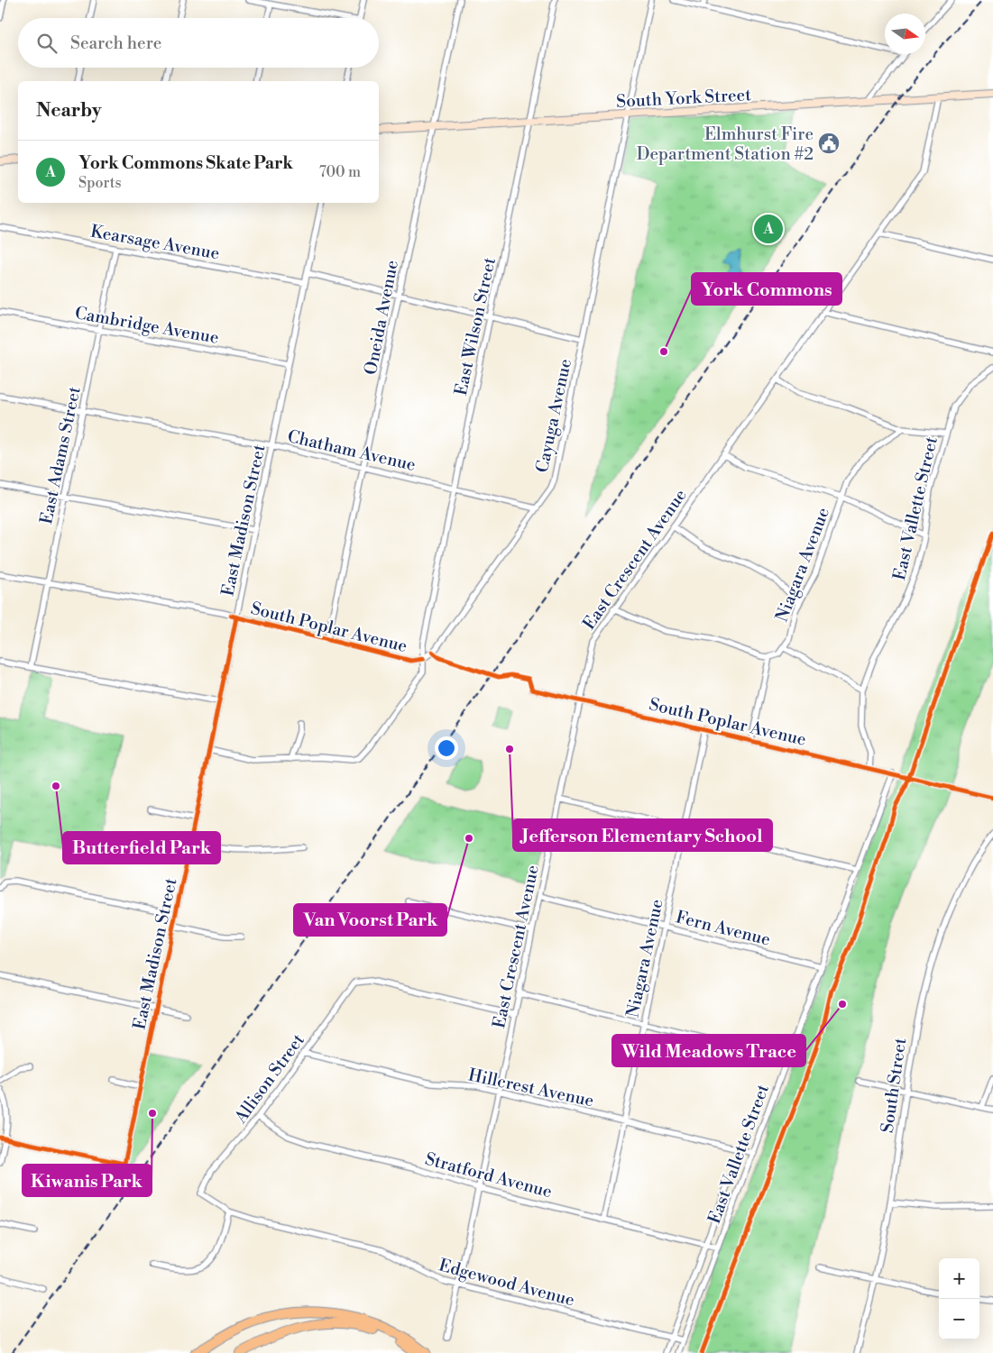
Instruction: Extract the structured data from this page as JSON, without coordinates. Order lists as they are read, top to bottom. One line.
{"streets":{"main road":["South York Street"],"street":["Kearsage Avenue","Oneida Avenue","Cambridge Avenue","East Wilson Street","Cayuga Avenue","Chatham Avenue","East Adams Street","East Vallette Street","East Madison Street","East Crescent Avenue","Niagara Avenue","South Poplar Avenue","Fern Avenue","Allison Street","South Street","Hillcrest Avenue","Stratford Avenue","Edgewood Avenue"]},"crossings":[["South York Street","Oneida Avenue"],["South York Street","East Wilson Street"],["South York Street","Cayuga Avenue"],["South York Street","East Crescent Avenue"],["Kearsage Avenue","East Adams Street"],["Kearsage Avenue","East Madison Street"],["Oneida Avenue","Chatham Avenue"],["Oneida Avenue","South Poplar Avenue"],["Cambridge Avenue","East Adams Street"],["Cambridge Avenue","East Madison Street"],["East Wilson Street","Cayuga Avenue"],["East Wilson Street","Chatham Avenue"],["East Wilson Street","South Poplar Avenue"],["Cayuga Avenue","Chatham Avenue"],["Cayuga Avenue","South Poplar Avenue"],["Chatham Avenue","East Adams Street"],["Chatham Avenue","East Madison Street"],["East Adams Street","South Poplar Avenue"],["East Vallette Street","South Poplar Avenue"],["East Vallette Street","Fern Avenue"],["East Vallette Street","Hillcrest Avenue"],["East Vallette Street","Stratford Avenue"],["East Vallette Street","Edgewood Avenue"],["East Madison Street","South Poplar Avenue"],["East Crescent Avenue","South Poplar Avenue"],["East Crescent Avenue","Fern Avenue"],["East Crescent Avenue","Allison Street"],["East Crescent Avenue","Hillcrest Avenue"],["East Crescent Avenue","Stratford Avenue"],["East Crescent Avenue","Edgewood Avenue"],["Niagara Avenue","South Poplar Avenue"],["Niagara Avenue","Fern Avenue"],["Niagara Avenue","Hillcrest Avenue"],["Niagara Avenue","Stratford Avenue"],["Allison Street","Hillcrest Avenue"],["Allison Street","Stratford Avenue"],["Allison Street","Edgewood Avenue"]],"places":{"public building":["Elmhurst Fire Department Station #2"],"other":["York Commons","Jefferson Elementary School","Butterfield Park","Van Voorst Park","Wild Meadows Trace","Kiwanis Park"]},"north":"right","page":{"search":"Search here","heading":"Nearby","list":[{"mark":"A","name":"York Commons Skate Park","note":"Sports","value":"700 m"}],"pins":"A","map_buttons":["+","−"]}}
